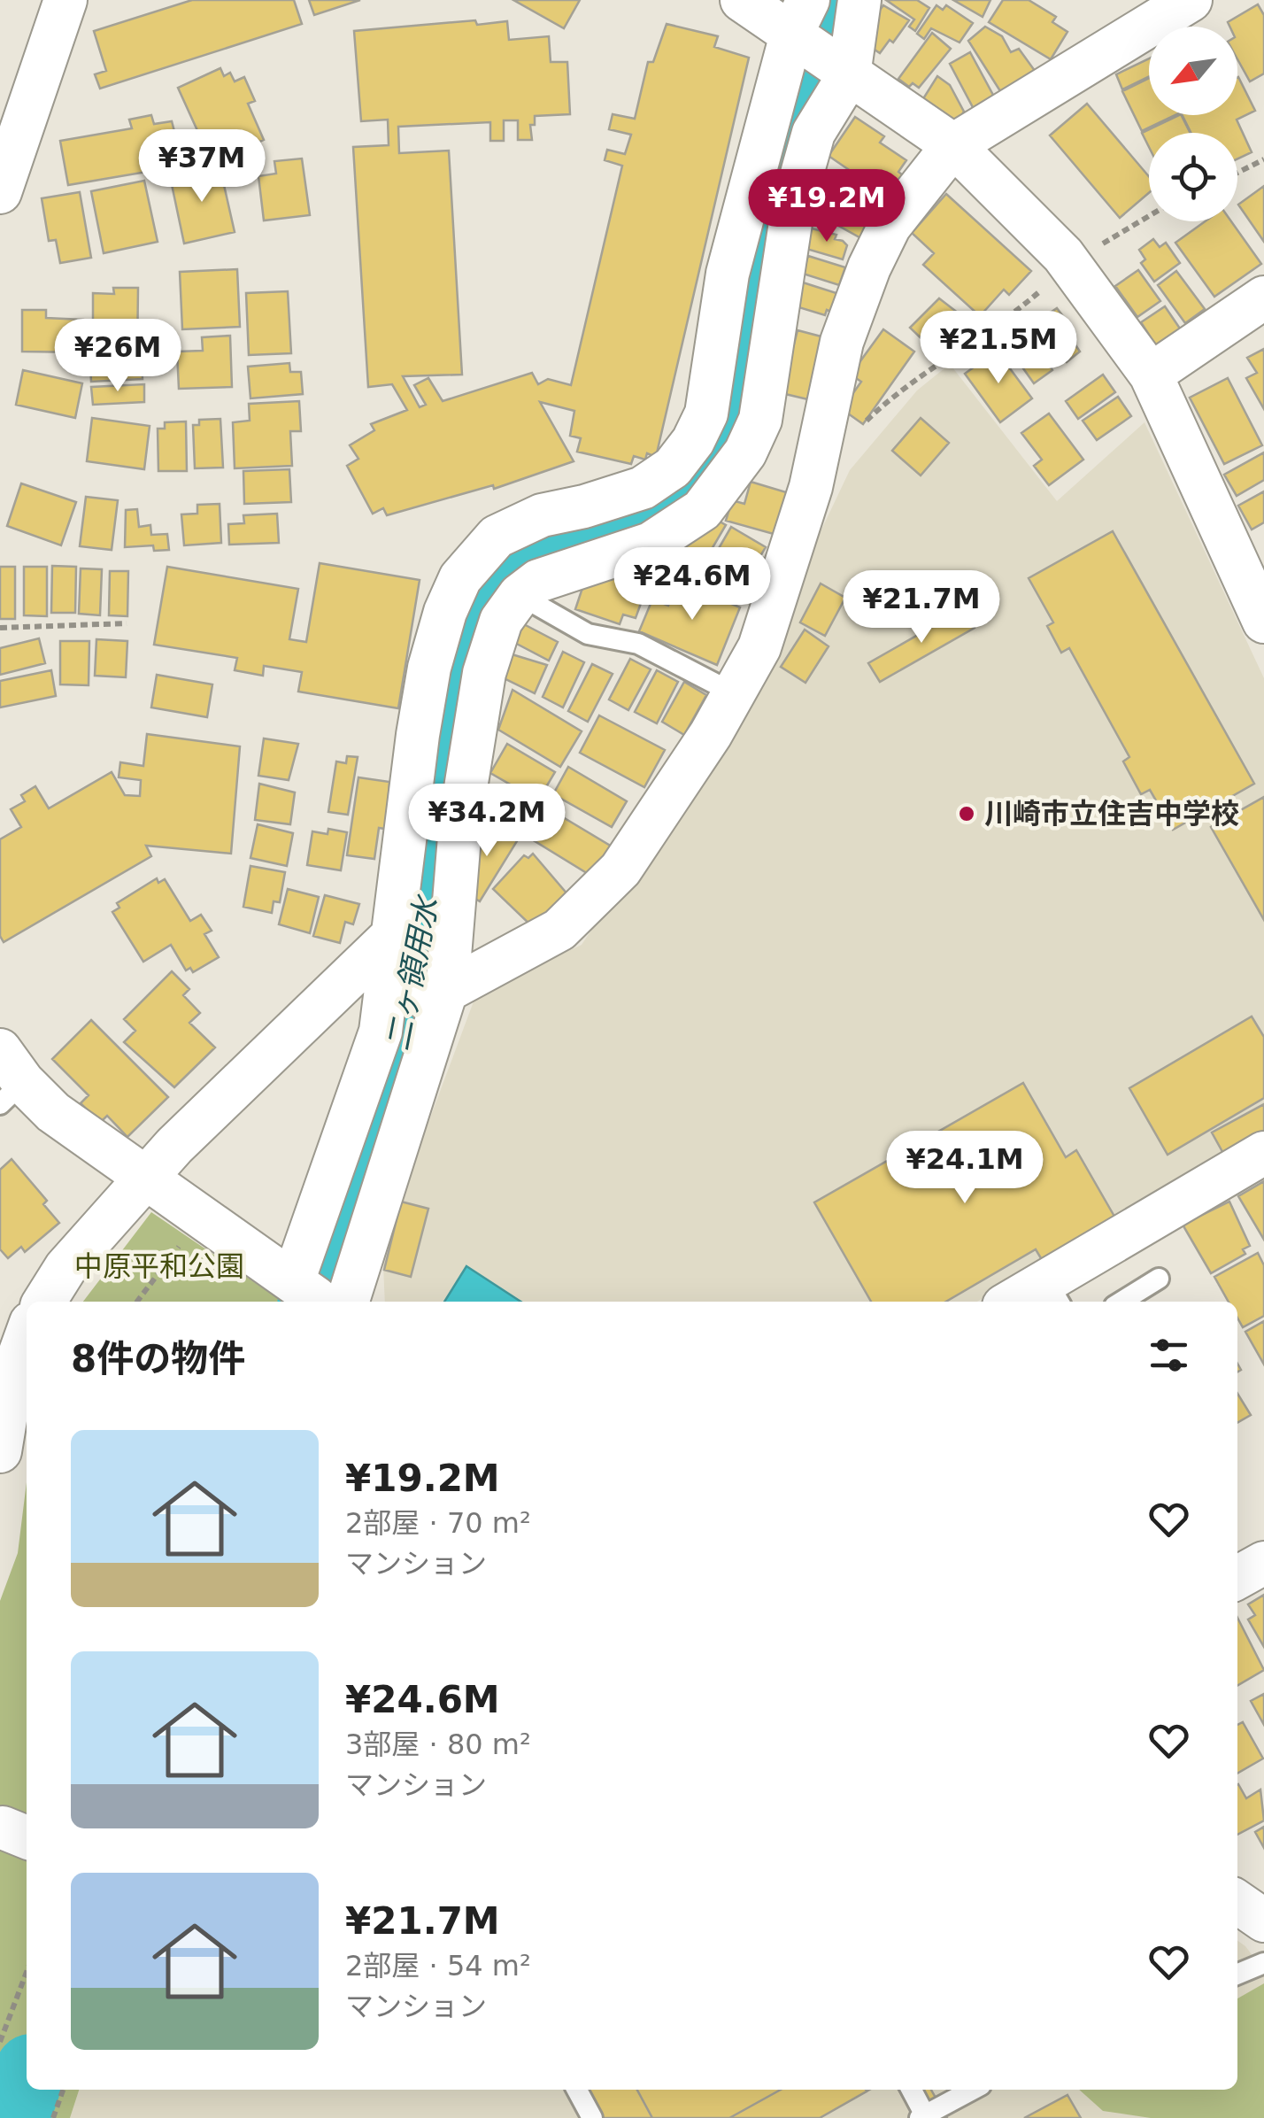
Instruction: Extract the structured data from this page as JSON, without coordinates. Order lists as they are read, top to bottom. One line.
{"water":["二ヶ領用水"],"parks":["中原平和公園"],"places":["川崎市立住吉中学校"],"north":"bottom left","page":{"price":["¥37M","¥19.2M","¥21.5M","¥26M","¥24.6M","¥21.7M","¥34.2M","¥24.1M"],"heading":"8件の物件","list":[{"name":"¥19.2M","note":"2部屋 · 70 m² · マンション"},{"name":"¥24.6M","note":"3部屋 · 80 m² · マンション"},{"name":"¥21.7M","note":"2部屋 · 54 m² · マンション"}]}}
